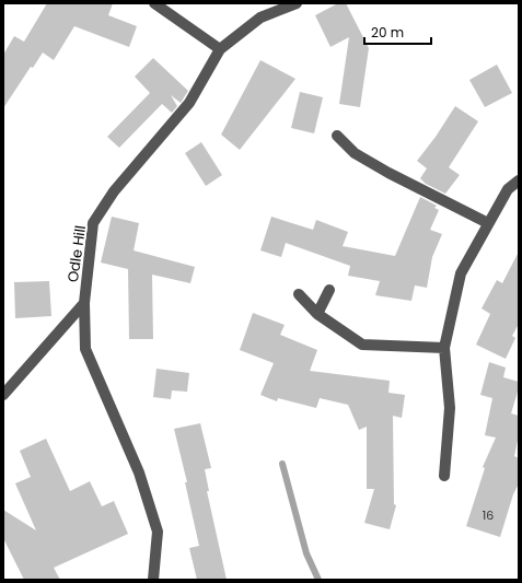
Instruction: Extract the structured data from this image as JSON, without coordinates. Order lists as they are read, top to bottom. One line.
{"streets":{"street":["Odle Hill"]},"house_numbers":["16"],"scale_bar":"20 m"}
